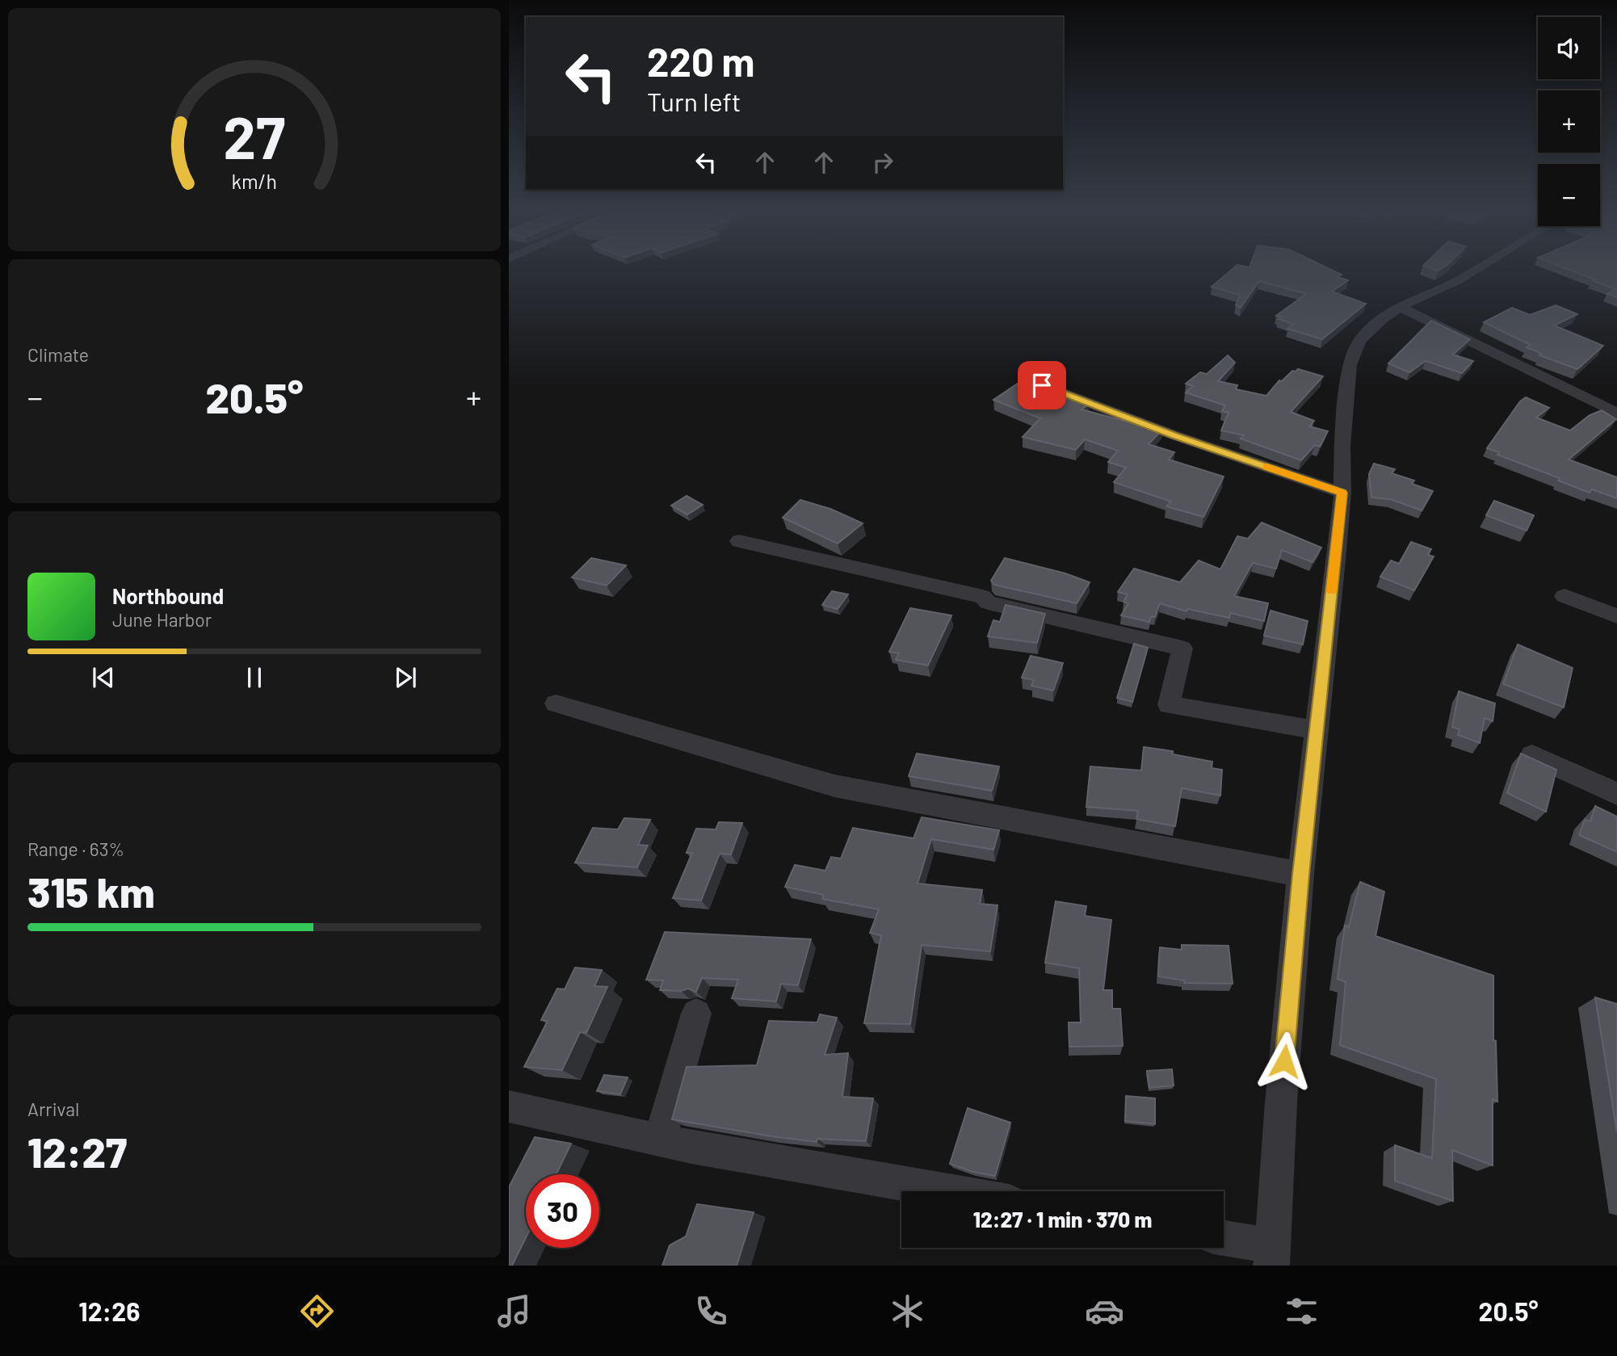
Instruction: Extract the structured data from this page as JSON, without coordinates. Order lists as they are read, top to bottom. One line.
{"page":{"map_buttons":["+","−"],"turn":["220 m","Turn left"],"tile":["Climate",["Range · 63%","315 km"],["Arrival","12:27"]],"heat":["−","20.5°","+"],"song":["Northbound","June Harbor"],"limit":"30","trip":"12:27 · 1 min · 370 m","tabs":["12:26","20.5°"],"gauge":["27","km/h"]}}
